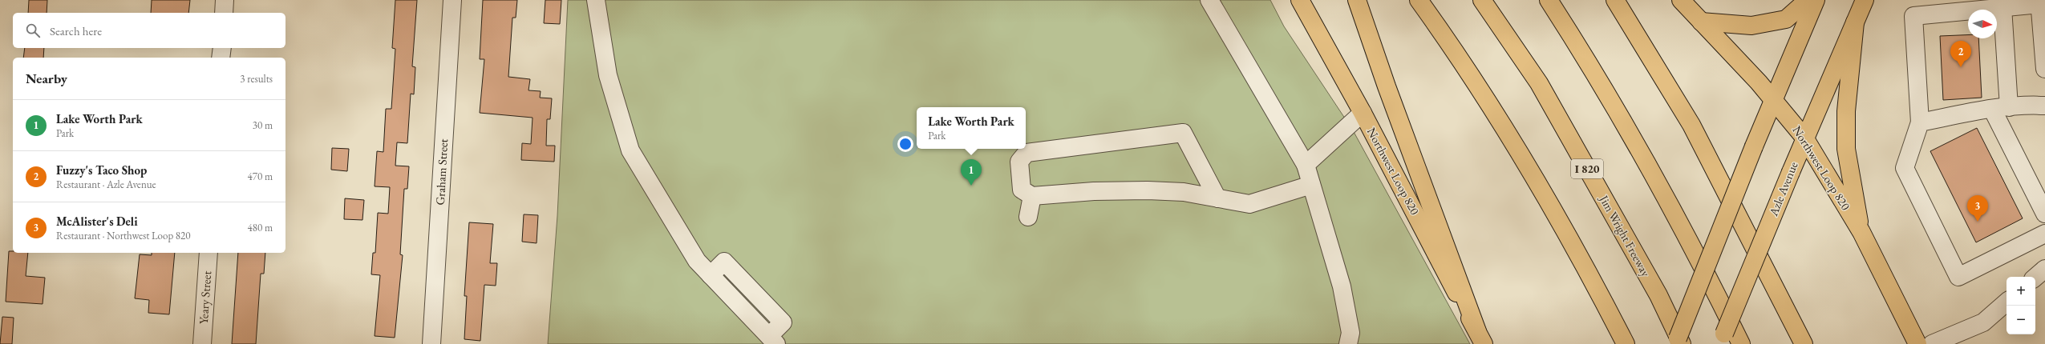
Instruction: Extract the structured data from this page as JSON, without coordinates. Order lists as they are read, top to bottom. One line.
{"streets":{"main road":["Northwest Loop 820","I 820","Azle Avenue","Jim Wright Freeway"],"street":["Graham Street","Yeary Street"]},"crossings":[["Northwest Loop 820","Azle Avenue"]],"north":"right","page":{"search":"Search here","pins":["2","1","3"],"heading":["Nearby","3 results"],"list":[{"mark":"1","name":"Lake Worth Park","note":"Park","value":"30 m"},{"mark":"2","name":"Fuzzy's Taco Shop","note":"Restaurant · Azle Avenue","value":"470 m"},{"mark":"3","name":"McAlister's Deli","note":"Restaurant · Northwest Loop 820","value":"480 m"}],"popup":["Lake Worth Park","Park"],"map_buttons":["+","−"]}}
